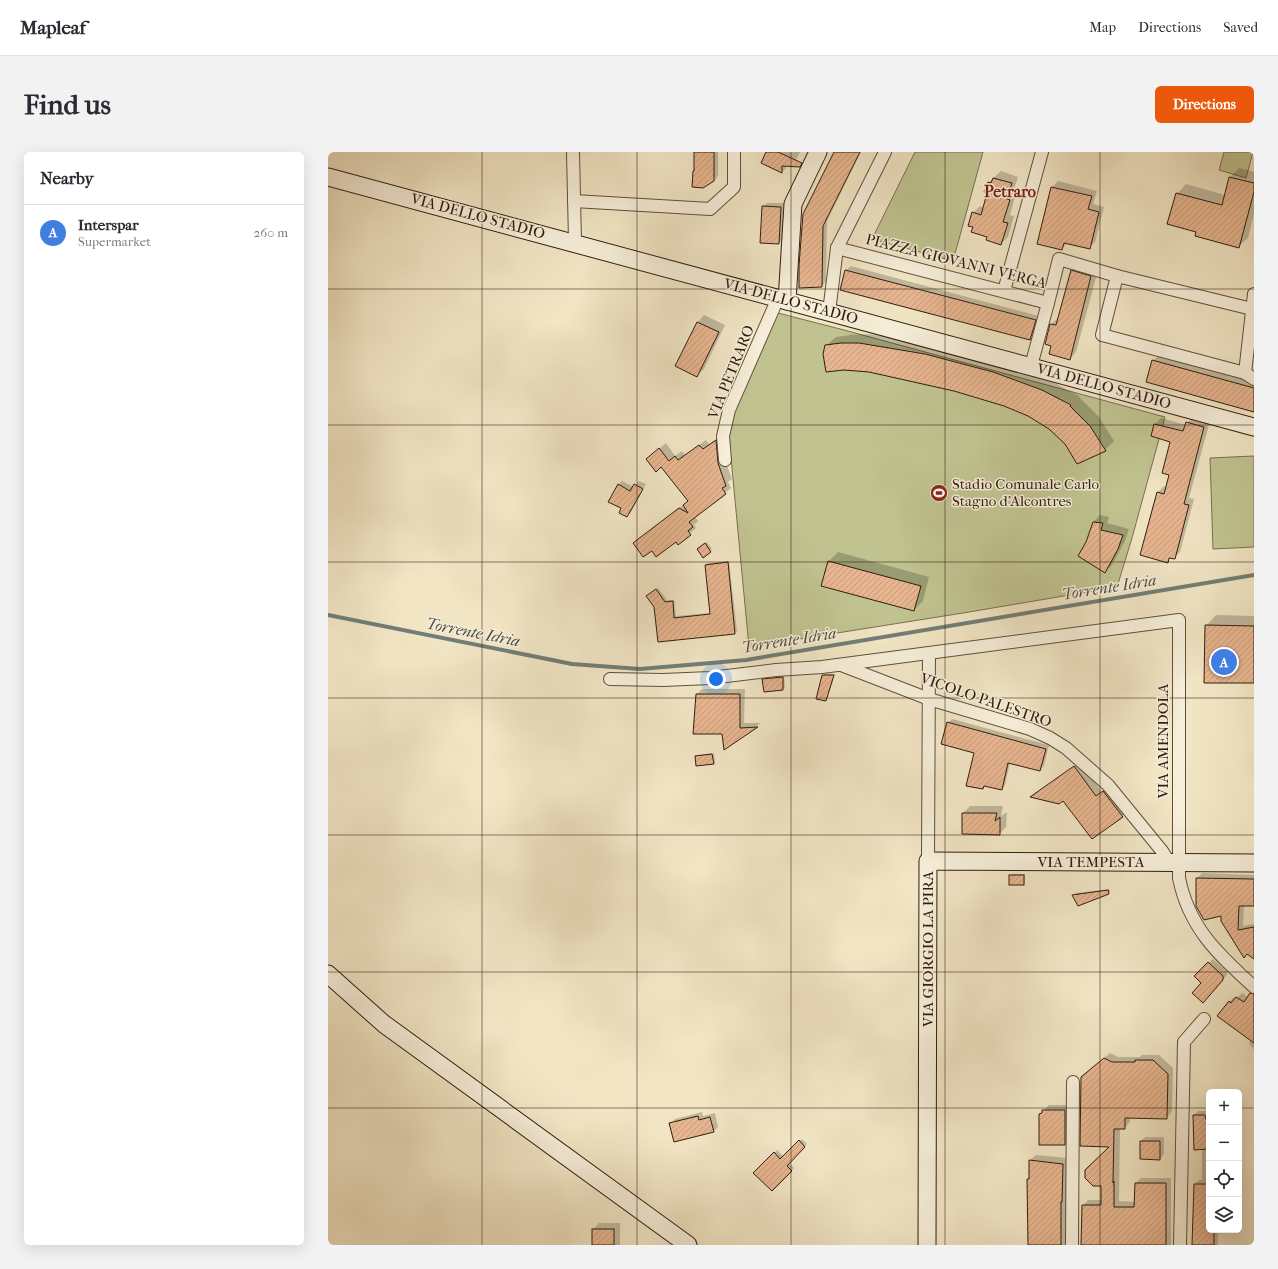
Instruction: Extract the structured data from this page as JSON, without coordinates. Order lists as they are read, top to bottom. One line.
{"streets":{"street":["VIA DELLO STADIO","PIAZZA GIOVANNI VERGA","VIA PETRARO","VICOLO PALESTRO","VIA AMENDOLA","VIA TEMPESTA","VIA GIORGIO LA PIRA"]},"crossings":[["VIA DELLO STADIO","VIA PETRARO"],["VICOLO PALESTRO","VIA AMENDOLA"],["VICOLO PALESTRO","VIA TEMPESTA"],["VICOLO PALESTRO","VIA GIORGIO LA PIRA"],["VIA AMENDOLA","VIA TEMPESTA"],["VIA AMENDOLA","VIA GIORGIO LA PIRA"],["VIA TEMPESTA","VIA GIORGIO LA PIRA"]],"districts":["Petraro"],"water":["Torrente Idria"],"places":{"sports":["Stadio Comunale Carlo Stagno d'Alcontres"]},"page":{"header":"Mapleaf","nav":["Map","Directions","Saved"],"buttons":"Directions","title":"Find us","heading":"Nearby","list":[{"mark":"A","name":"Interspar","note":"Supermarket","value":"260 m"}],"pins":"A","map_buttons":["+","−"]}}
